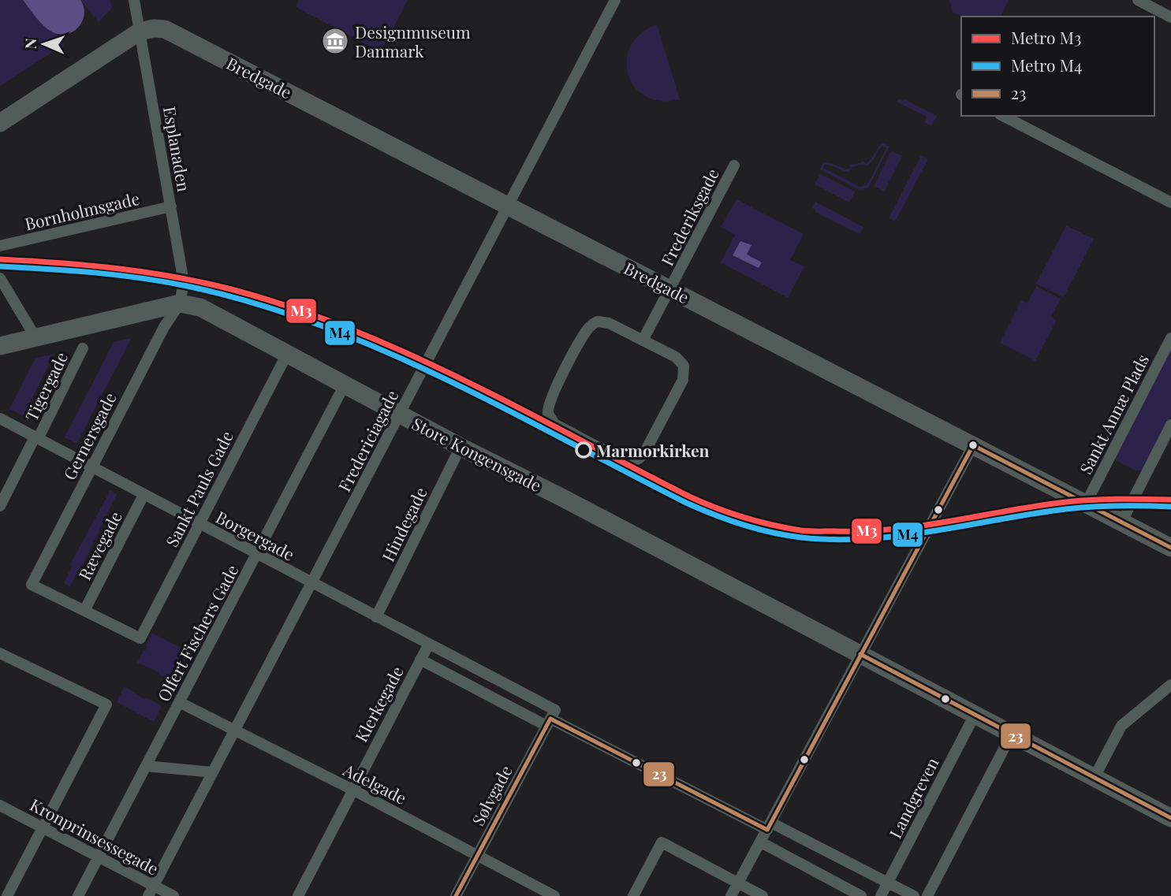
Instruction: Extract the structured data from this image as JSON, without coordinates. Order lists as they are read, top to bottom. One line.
{"streets":{"main road":["Bredgade","Store Kongensgade"],"street":["Esplanaden","Bornholmsgade","Frederiksgade","Tigergade","Sankt Annæ Plads","Gernersgade","Fredericiagade","Sankt Pauls Gade","Hindegade","Borgergade","Rævegade","Olfert Fischers Gade","Klerkegade","Adelgade","Sølvgade","Landgreven","Kronprinsessegade"]},"crossings":[["Bredgade","Esplanaden"],["Bredgade","Frederiksgade"],["Bredgade","Sankt Annæ Plads"],["Bredgade","Fredericiagade"],["Esplanaden","Bornholmsgade"],["Esplanaden","Gernersgade"],["Esplanaden","Store Kongensgade"],["Tigergade","Borgergade"],["Gernersgade","Store Kongensgade"],["Gernersgade","Sankt Pauls Gade"],["Gernersgade","Borgergade"],["Gernersgade","Rævegade"],["Fredericiagade","Store Kongensgade"],["Fredericiagade","Borgergade"],["Fredericiagade","Adelgade"],["Fredericiagade","Kronprinsessegade"],["Store Kongensgade","Sankt Pauls Gade"],["Store Kongensgade","Hindegade"],["Store Kongensgade","Olfert Fischers Gade"],["Store Kongensgade","Landgreven"],["Sankt Pauls Gade","Borgergade"],["Sankt Pauls Gade","Rævegade"],["Hindegade","Borgergade"],["Borgergade","Rævegade"],["Borgergade","Olfert Fischers Gade"],["Borgergade","Klerkegade"],["Borgergade","Sølvgade"],["Borgergade","Landgreven"],["Olfert Fischers Gade","Adelgade"],["Olfert Fischers Gade","Kronprinsessegade"],["Klerkegade","Adelgade"],["Adelgade","Sølvgade"]],"places":{"museum":["Designmuseum Danmark"],"other":["Marmorkirken"]},"lines":["metro line M3","metro line M4","transit line 23"],"legend":["Metro M3","Metro M4","23"],"north":"left"}
